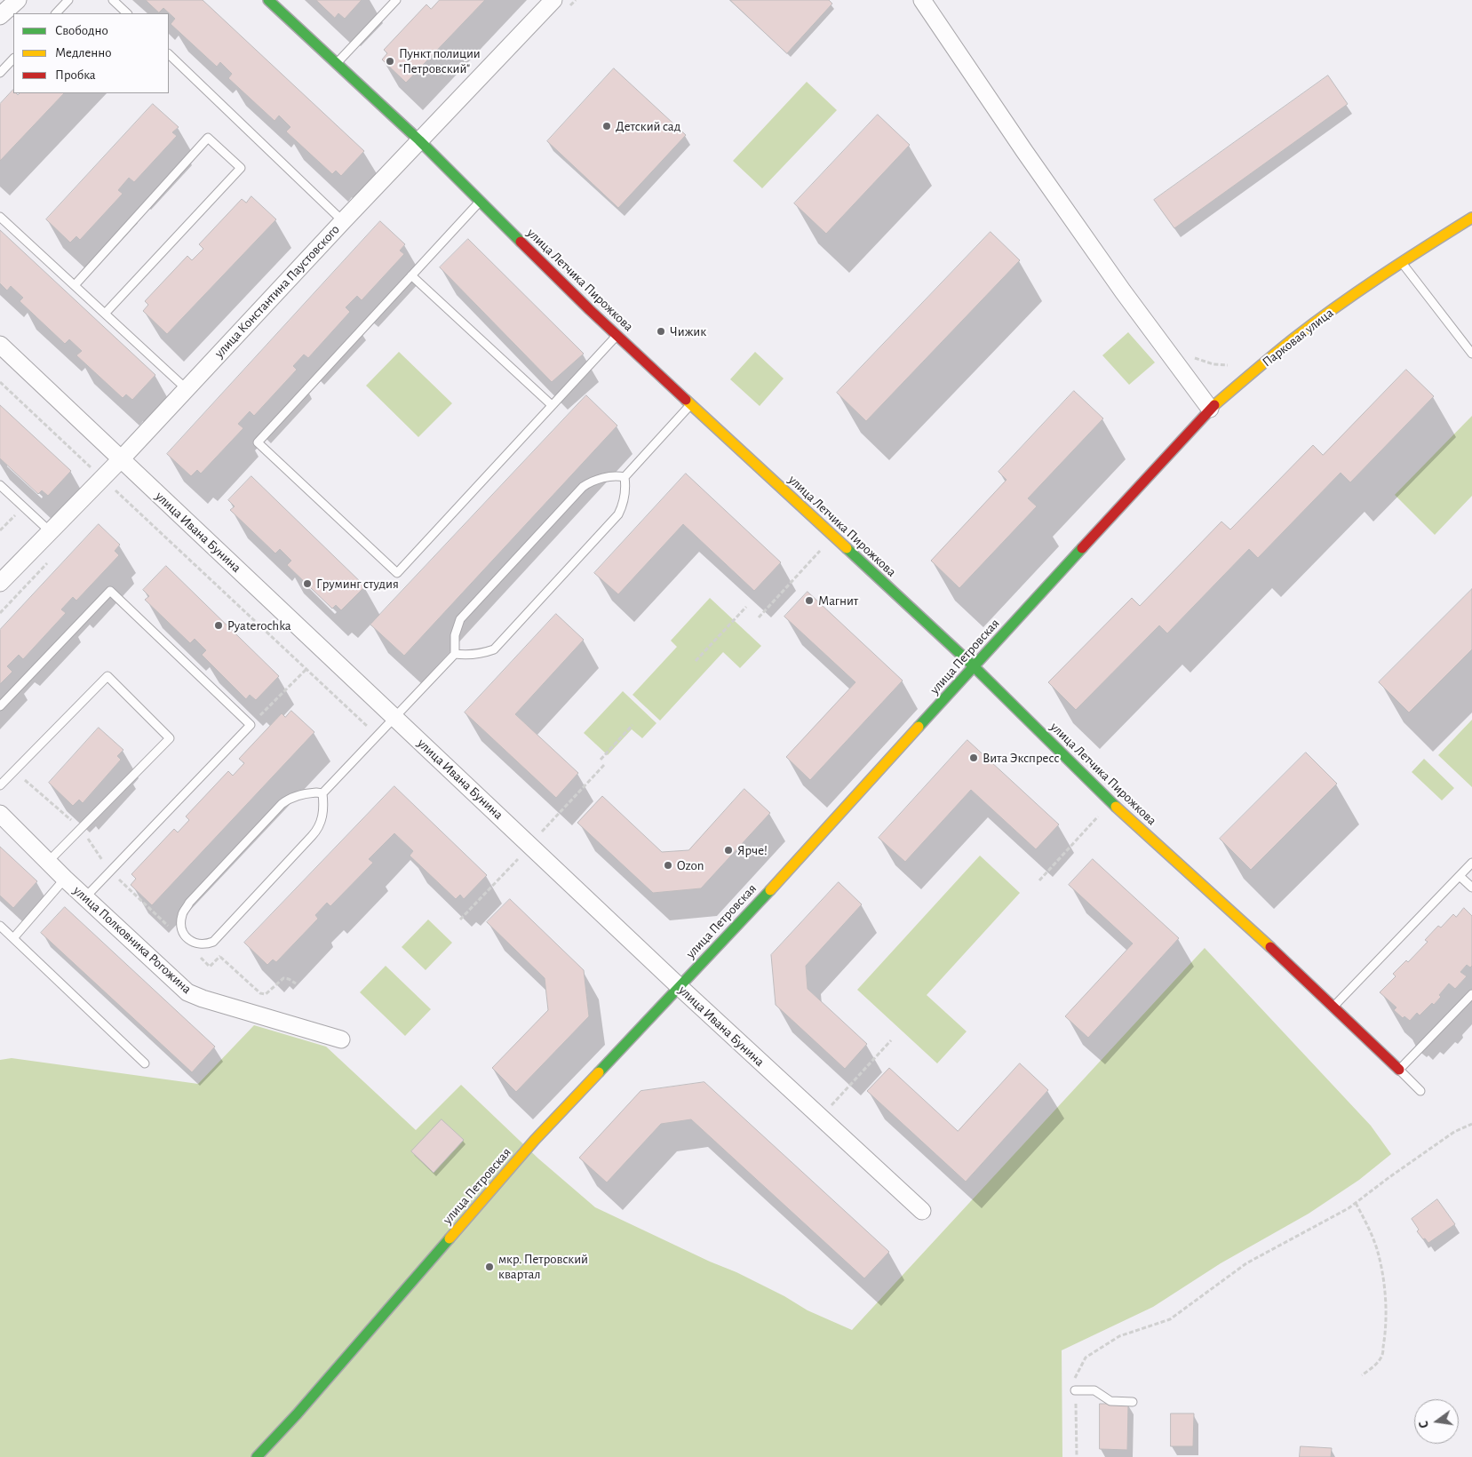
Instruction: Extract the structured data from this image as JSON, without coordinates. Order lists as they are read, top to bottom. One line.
{"streets":{"street":["улица Летчика Пирожкова","улица Константина Паустовского","Парковая улица","улица Ивана Бунина","улица Петровская","улица Полковника Рогожина"]},"crossings":[["улица Летчика Пирожкова","улица Константина Паустовского"],["улица Летчика Пирожкова","улица Петровская"],["улица Константина Паустовского","улица Ивана Бунина"],["Парковая улица","улица Петровская"],["улица Ивана Бунина","улица Петровская"]],"places":["Пункт полиции \"Петровский\"","Детский сад","Чижик","Груминг студия","Магнит","Pyaterochka","Вита Экспресс","Ярче!","Ozon","мкр. Петровский квартал"],"legend":["Свободно","Медленно","Пробка"],"north":"left"}
